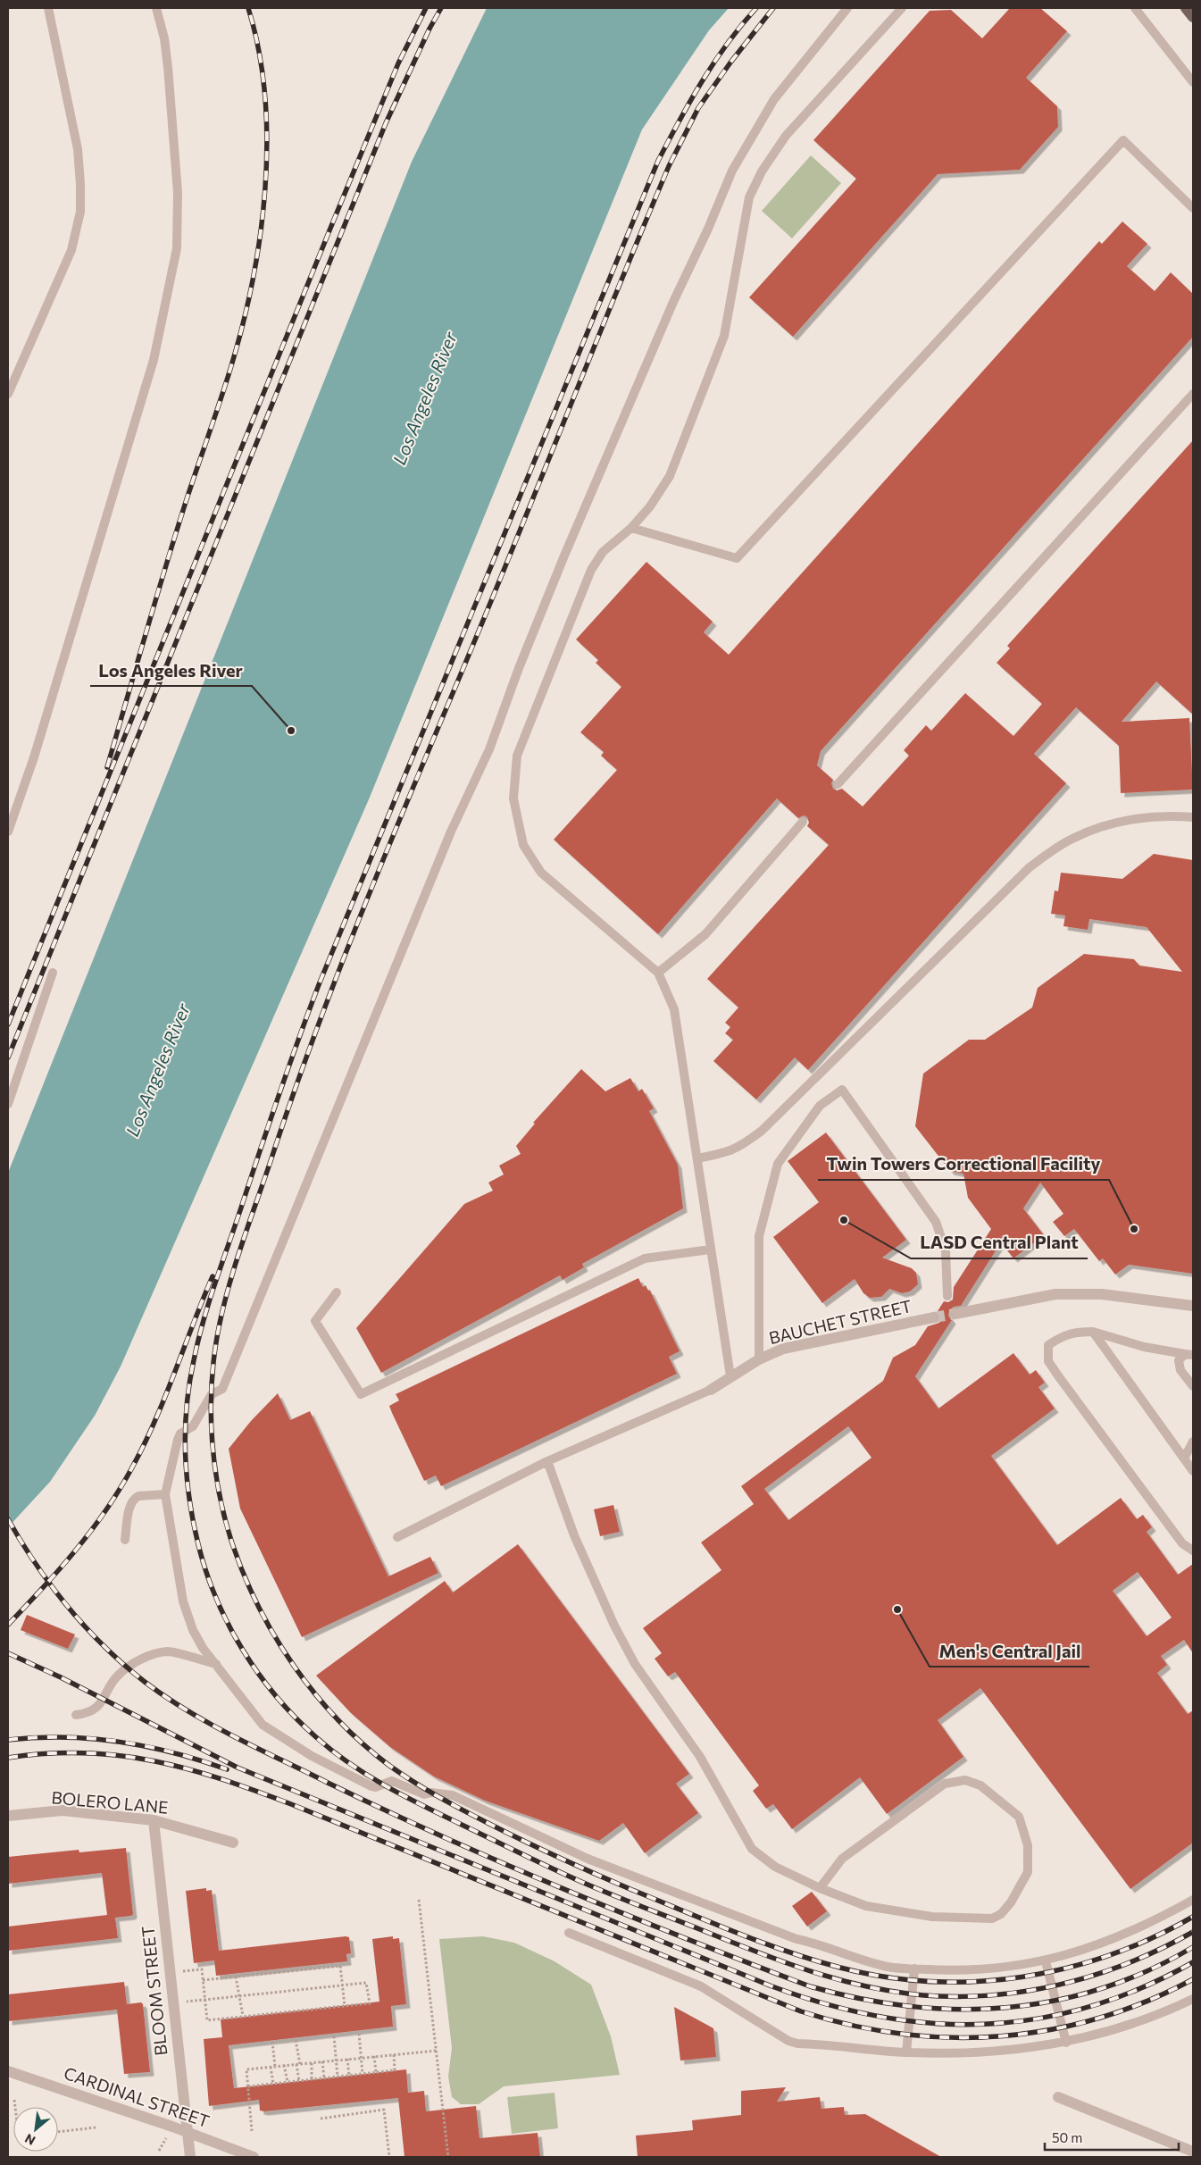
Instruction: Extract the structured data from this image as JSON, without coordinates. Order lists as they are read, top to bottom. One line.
{"streets":{"street":["BAUCHET STREET","BOLERO LANE","BLOOM STREET","CARDINAL STREET"]},"crossings":[["BOLERO LANE","BLOOM STREET"],["BLOOM STREET","CARDINAL STREET"]],"water":["Los Angeles River"],"places":["Los Angeles River","LASD Central Plant","Twin Towers Correctional Facility","Men's Central Jail"],"scale_bar":"50 m","north":"bottom left"}
